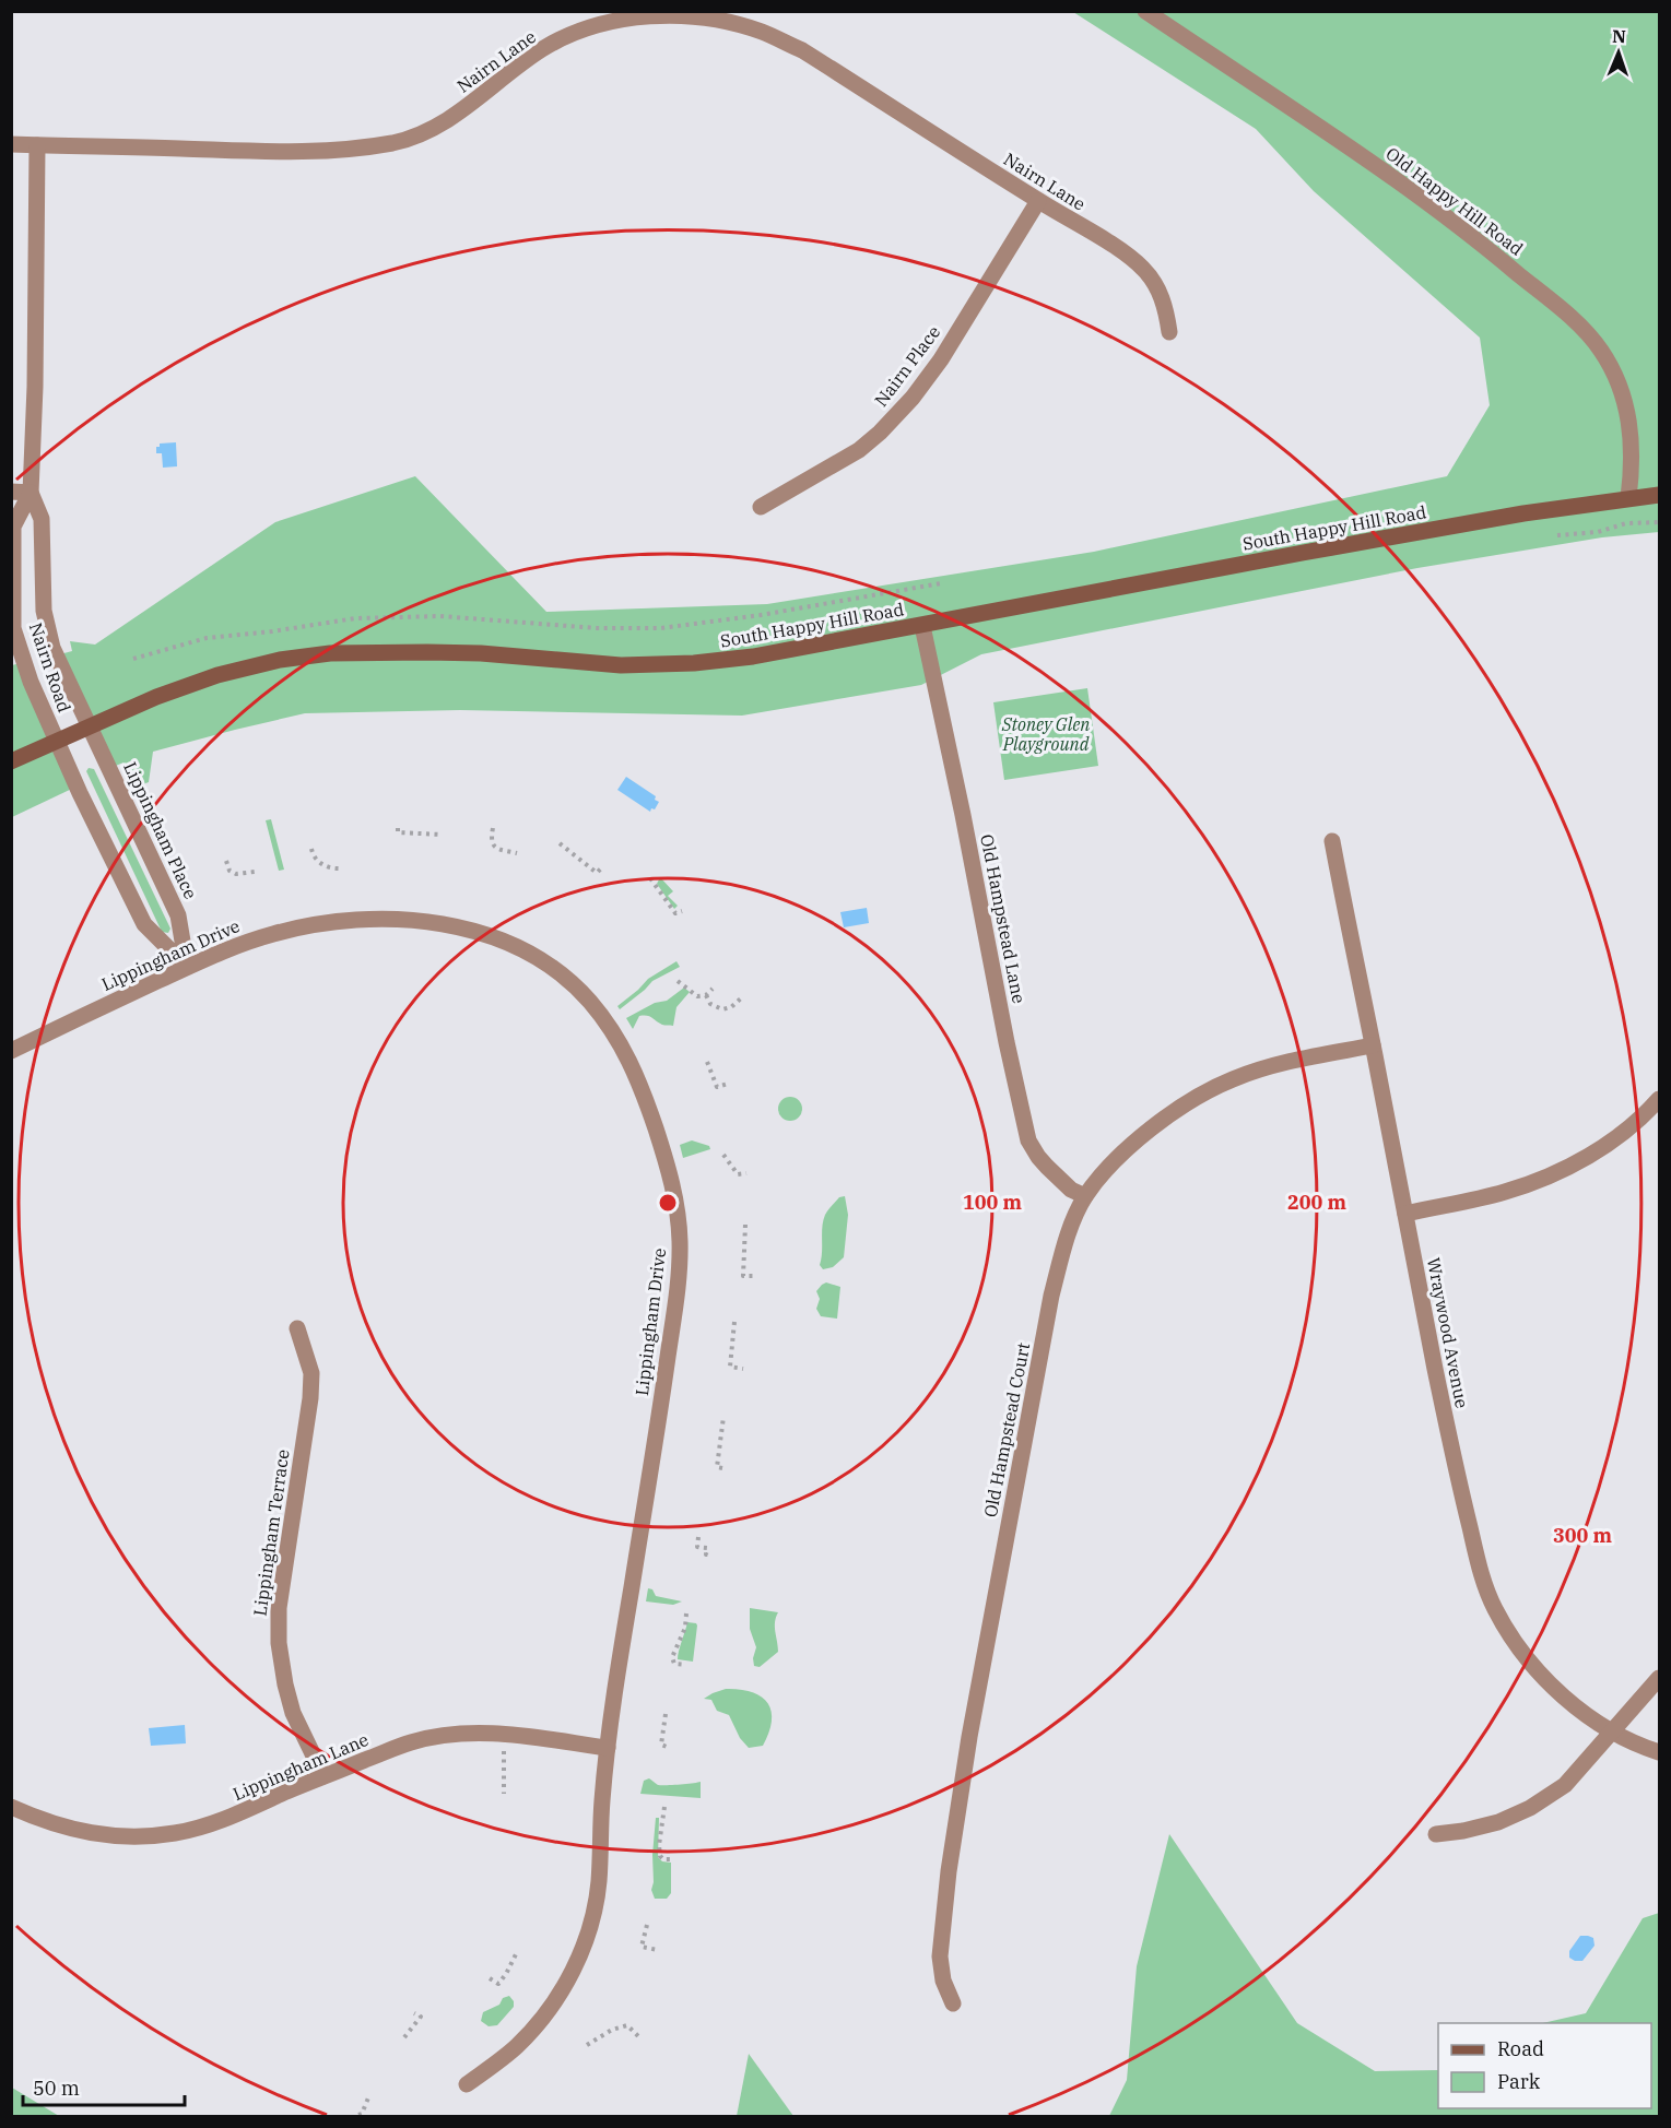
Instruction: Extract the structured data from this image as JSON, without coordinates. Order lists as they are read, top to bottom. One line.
{"streets":{"street":["Nairn Lane","Old Happy Hill Road","Nairn Place","South Happy Hill Road","Nairn Road","Lippingham Place","Old Hampstead Lane","Lippingham Drive","Wraywood Avenue","Old Hampstead Court","Lippingham Terrace","Lippingham Lane"]},"crossings":[["Nairn Lane","Nairn Place"],["Nairn Lane","Nairn Road"],["Old Happy Hill Road","South Happy Hill Road"],["South Happy Hill Road","Nairn Road"],["South Happy Hill Road","Lippingham Place"],["South Happy Hill Road","Old Hampstead Lane"],["Nairn Road","Lippingham Place"],["Lippingham Place","Lippingham Drive"],["Old Hampstead Lane","Old Hampstead Court"],["Lippingham Drive","Lippingham Lane"],["Wraywood Avenue","Old Hampstead Court"],["Lippingham Terrace","Lippingham Lane"]],"parks":["Stoney Glen Playground"],"legend":["Road","Park"],"scale_bar":"50 m","north":"top","rings":["100 m","200 m","300 m"]}
